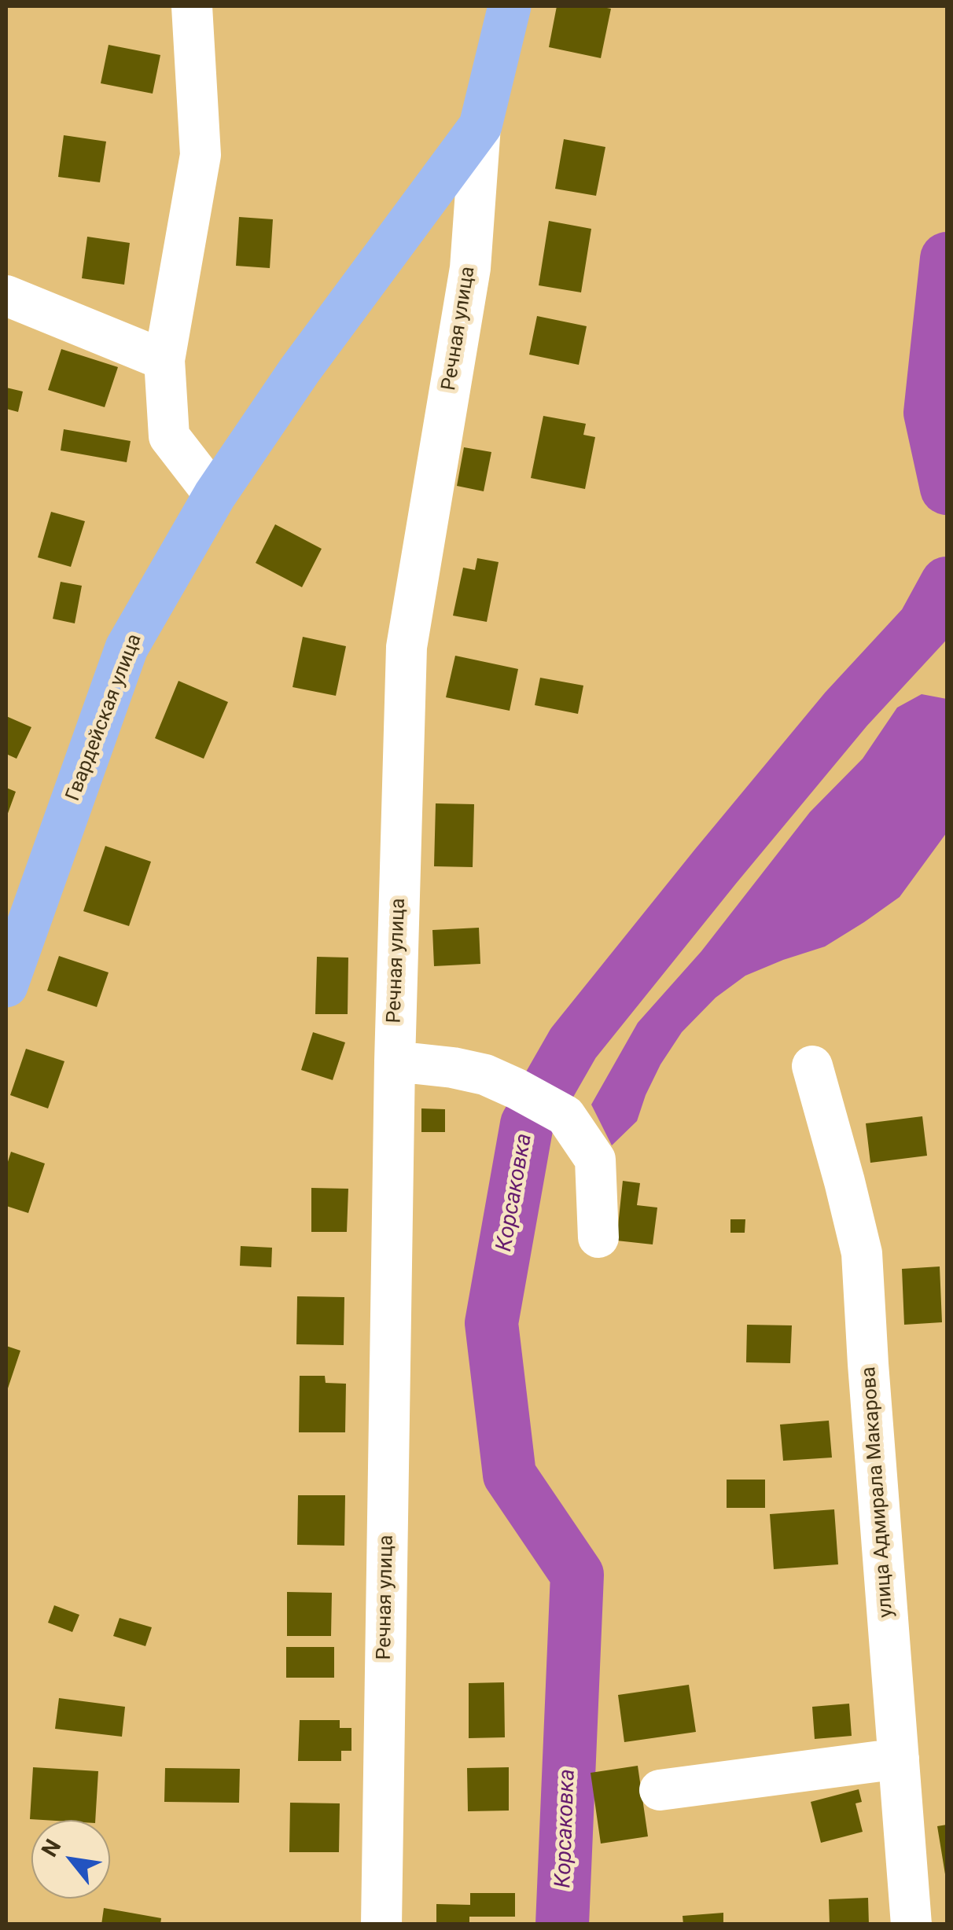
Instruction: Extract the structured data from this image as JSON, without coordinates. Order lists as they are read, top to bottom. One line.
{"streets":{"main road":["Речная улица","Гвардейская улица"],"street":["улица Адмирала Макарова"]},"crossings":[["Речная улица","Гвардейская улица"]],"water":["Корсаковка"],"north":"top left"}
